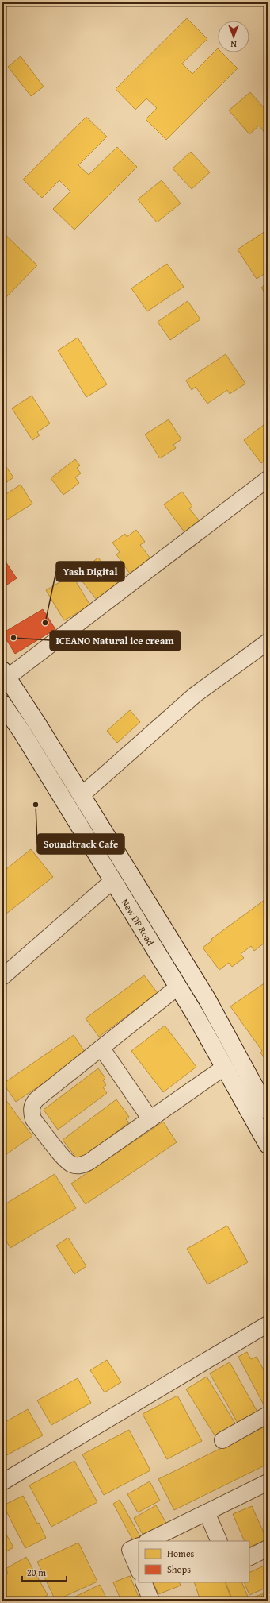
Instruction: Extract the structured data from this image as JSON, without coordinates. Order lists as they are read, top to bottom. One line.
{"streets":{"main road":["New DP Road"]},"places":["Yash Digital","ICEANO Natural ice cream","Soundtrack Cafe"],"legend":["Homes","Shops"],"scale_bar":"20 m","north":"bottom"}
